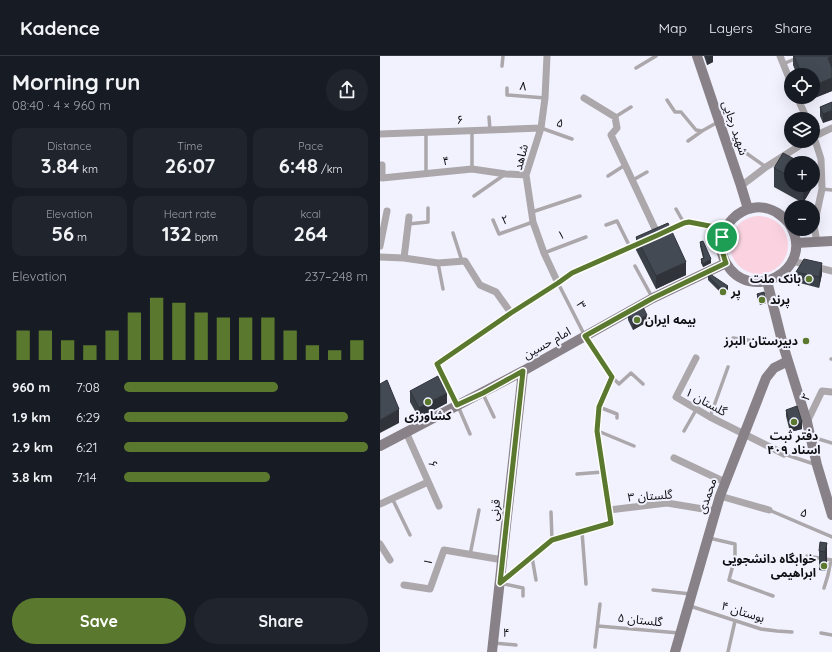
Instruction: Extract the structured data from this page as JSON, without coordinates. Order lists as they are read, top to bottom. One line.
{"streets":{"main road":["شهید رجایی","امام حسین","محمدی","قرنی"],"street":["۶","شاهد","۴","۲","۱","گلستان ۱","گلستان ۳"],"lane":["۸","۵","۳","بوستان ۴","گلستان ۵"]},"crossings":[["۸","شاهد"],["۶","۵"],["۶","شاهد"],["۶","امام حسین"],["۵","شاهد"],["شاهد","۴"],["شاهد","۲"],["شاهد","۱"],["شاهد","۳"],["۴","قرنی"],["۱","قرنی"],["۳","امام حسین"],["امام حسین","قرنی"],["گلستان ۱","محمدی"],["گلستان ۳","محمدی"],["محمدی","بوستان ۴"],["محمدی","گلستان ۵"]],"places":["بانک ملت","پر","پرند","بیمه ایران","دبیرستان البرز","کشاورزی","دفتر ثبت اسناد ۴۰۹","خوابگاه دانشجویی ابراهیمی"],"page":{"header":"Kadence","nav":["Map","Layers","Share"],"heading":["Morning run","08:40 · 4 × 960 m"],"map_buttons":["+","−"],"stats":[["Distance","3.84 km"],["Time","26:07"],["Pace","6:48 /km"],["Elevation","56 m"],["Heart rate","132 bpm"],["kcal","264"]],"chart":["Elevation","237–248 m"],"list":[{"name":"960 m","note":"7:08"},{"name":"1.9 km","note":"6:29"},{"name":"2.9 km","note":"6:21"},{"name":"3.8 km","note":"7:14"}],"buttons":["Save","Share"]}}
